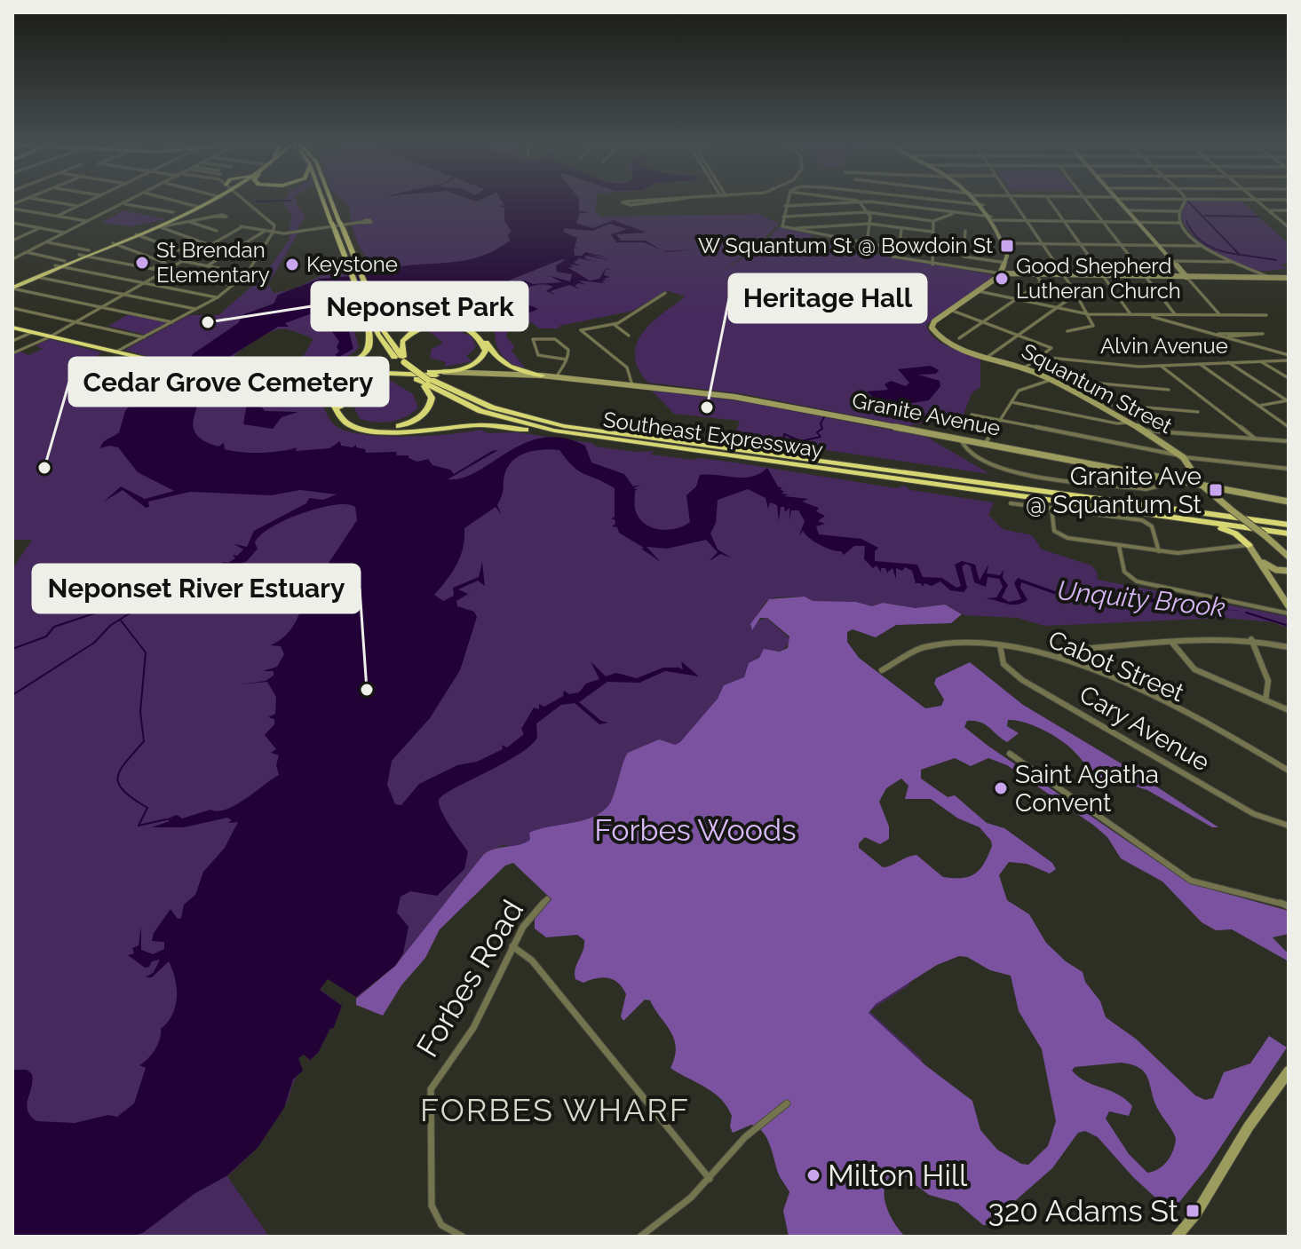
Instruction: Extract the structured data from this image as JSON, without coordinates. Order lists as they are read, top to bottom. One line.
{"streets":{"highway":["Granite Avenue","Southeast Expressway"],"main road":["Squantum Street"],"street":["Alvin Avenue","Cabot Street","Cary Avenue","Forbes Road"]},"crossings":[["Squantum Street","Granite Avenue"],["Granite Avenue","Southeast Expressway"],["Cabot Street","Cary Avenue"]],"districts":["FORBES WHARF"],"water":["Unquity Brook"],"parks":["Forbes Woods"],"places":{"transit":["W Squantum St @ Bowdoin St","Granite Ave @ Squantum St","320 Adams St"],"other":["St Brendan Elementary","Keystone","Good Shepherd Lutheran Church","Neponset Park","Heritage Hall","Cedar Grove Cemetery","Neponset River Estuary","Saint Agatha Convent","Milton Hill"]}}
